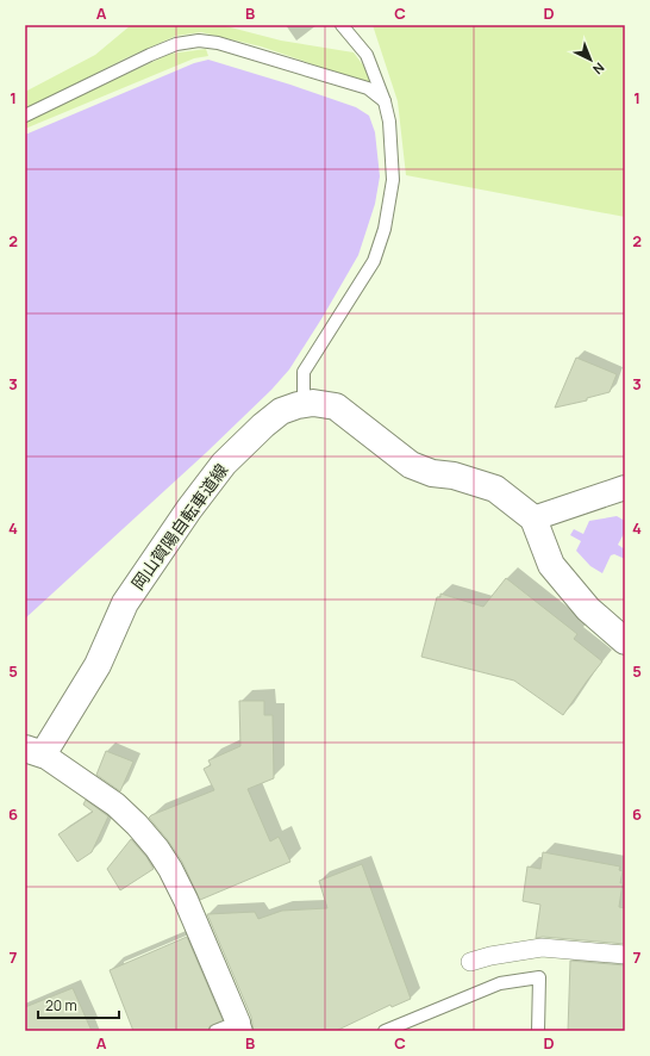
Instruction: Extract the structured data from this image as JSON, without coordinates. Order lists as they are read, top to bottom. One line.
{"streets":{"main road":["岡山賀陽自転車道線"]},"scale_bar":"20 m","north":"bottom right","grid":{"columns":["A","B","C","D"],"rows":["1","2","3","4","5","6","7"]}}
